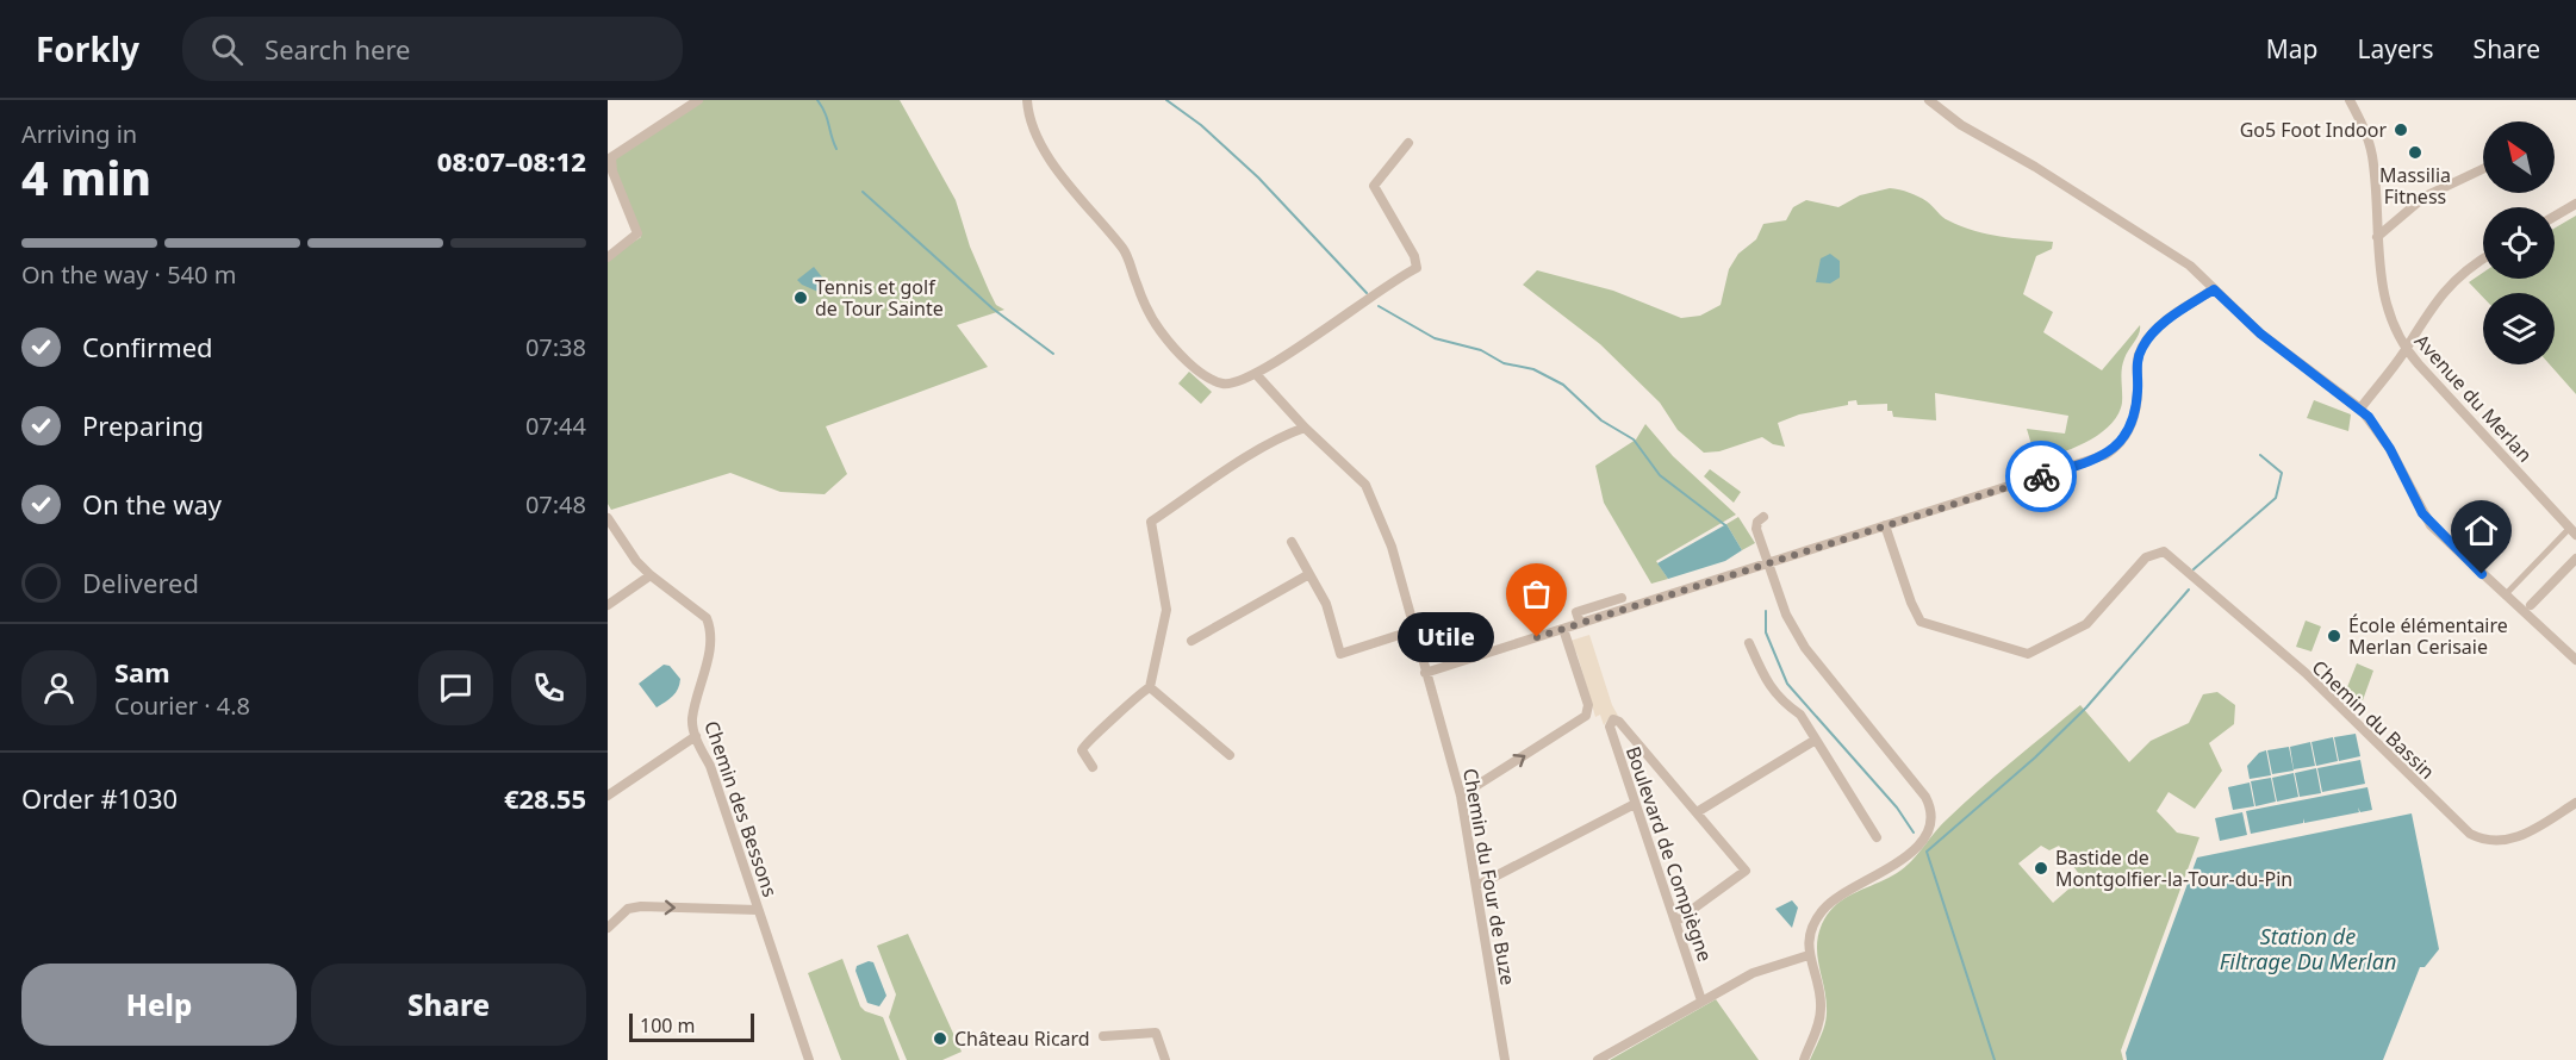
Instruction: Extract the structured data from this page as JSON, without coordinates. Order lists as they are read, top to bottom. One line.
{"streets":{"street":["Avenue du Merlan","Chemin du Bassin","Chemin des Bessons","Boulevard de Compiègne","Chemin du Four de Buze"]},"water":["Station de Filtrage Du Merlan"],"places":["Go5 Foot Indoor","Massilia Fitness","Tennis et golf de Tour Sainte","École élémentaire Merlan Cerisaie","Utile","Bastide de Montgolfier-la-Tour-du-Pin","Château Ricard"],"scale_bar":"100 m","north":"top left","page":{"header":"Forkly","search":"Search here","nav":["Map","Layers","Share"],"heading":["4 min","Arriving in","08:07–08:12"],"panel":["Sam","Courier · 4.8","Order #1030","€28.55"],"bar":"On the way · 540 m","list":[["Confirmed","07:38"],["Preparing","07:44"],["On the way","07:48"],"Delivered"],"bubble":"Utile","buttons":["Help","Share"],"scale":"100 m"}}
